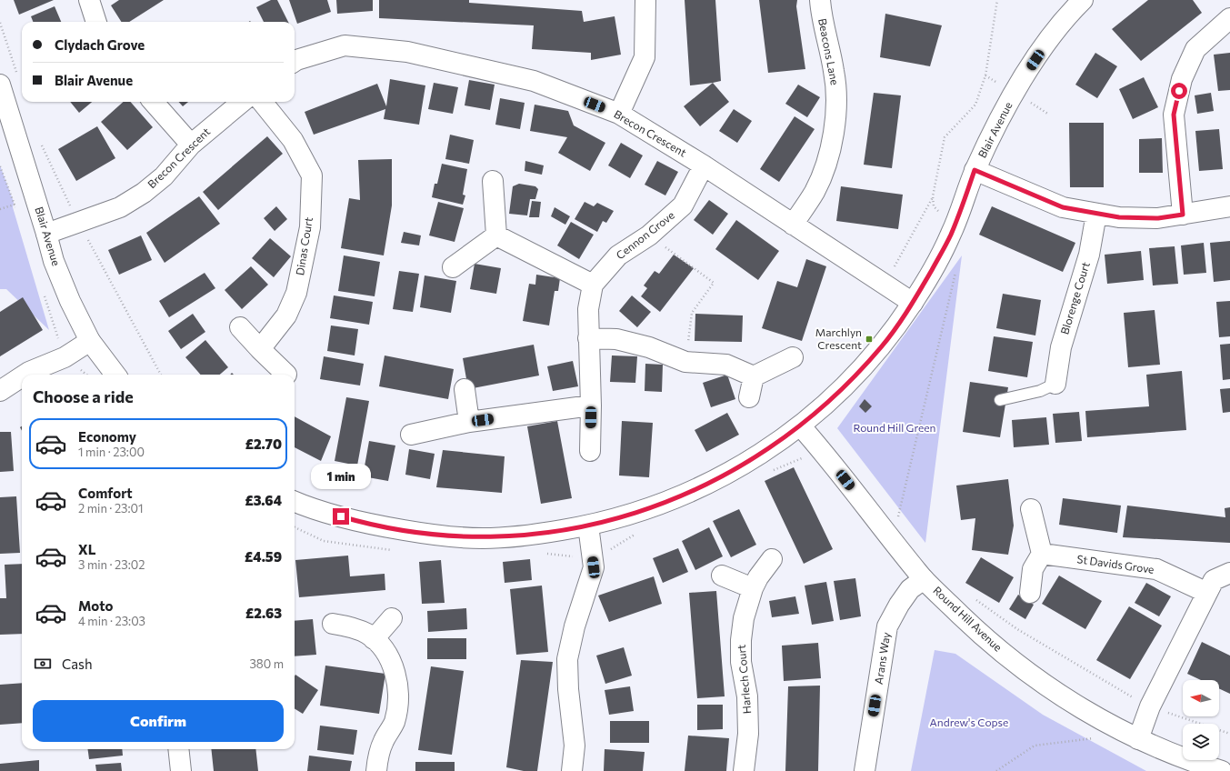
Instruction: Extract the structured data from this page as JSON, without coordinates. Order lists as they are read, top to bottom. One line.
{"streets":{"street":["Beacons Lane","Blair Avenue","Brecon Crescent","Cennon Grove","Dinas Court","Blorenge Court","St Davids Grove","Round Hill Avenue","Arans Way","Harlech Court"]},"crossings":[["Beacons Lane","Brecon Crescent"],["Blair Avenue","Brecon Crescent"],["Blair Avenue","Round Hill Avenue"],["Brecon Crescent","Cennon Grove"],["Round Hill Avenue","Arans Way"]],"parks":["Round Hill Green","Andrew's Copse"],"places":{"transit":["Marchlyn Crescent"]},"north":"left","page":{"banner":["Clydach Grove","Blair Avenue"],"heading":"Choose a ride","list":[{"name":"Economy","note":"1 min · 23:00","value":"£2.70"},{"name":"Comfort","note":"2 min · 23:01","value":"£3.64"},{"name":"XL","note":"3 min · 23:02","value":"£4.59"},{"name":"Moto","note":"4 min · 23:03","value":"£2.63"}],"bubble":"1 min","pay":["Cash","380 m"],"buttons":"Confirm"}}
